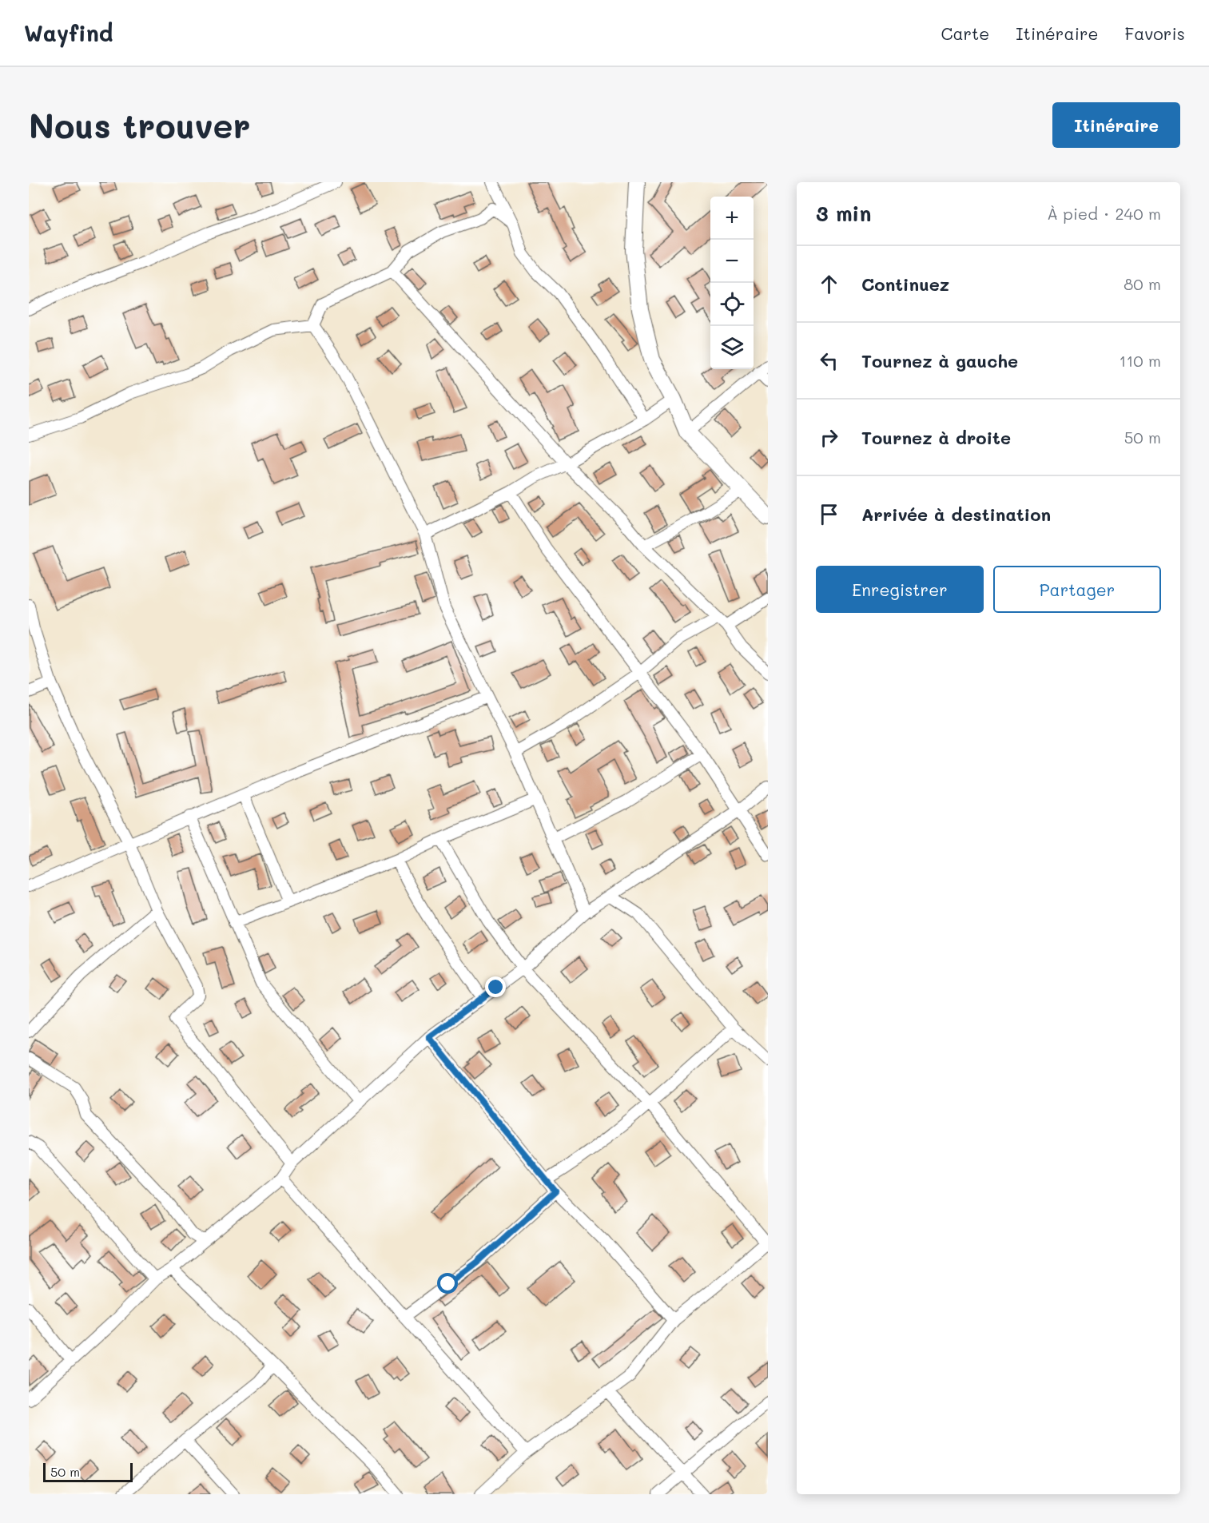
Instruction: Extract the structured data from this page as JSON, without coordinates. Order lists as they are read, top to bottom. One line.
{"scale_bar":"50 m","page":{"header":"Wayfind","nav":["Carte","Itinéraire","Favoris"],"buttons":["Itinéraire",["Enregistrer","Partager"]],"title":"Nous trouver","heading":["3 min","À pied · 240 m"],"map_buttons":["+","−"],"list":[["Continuez","80 m"],["Tournez à gauche","110 m"],["Tournez à droite","50 m"],"Arrivée à destination"],"scale":"50 m"}}
